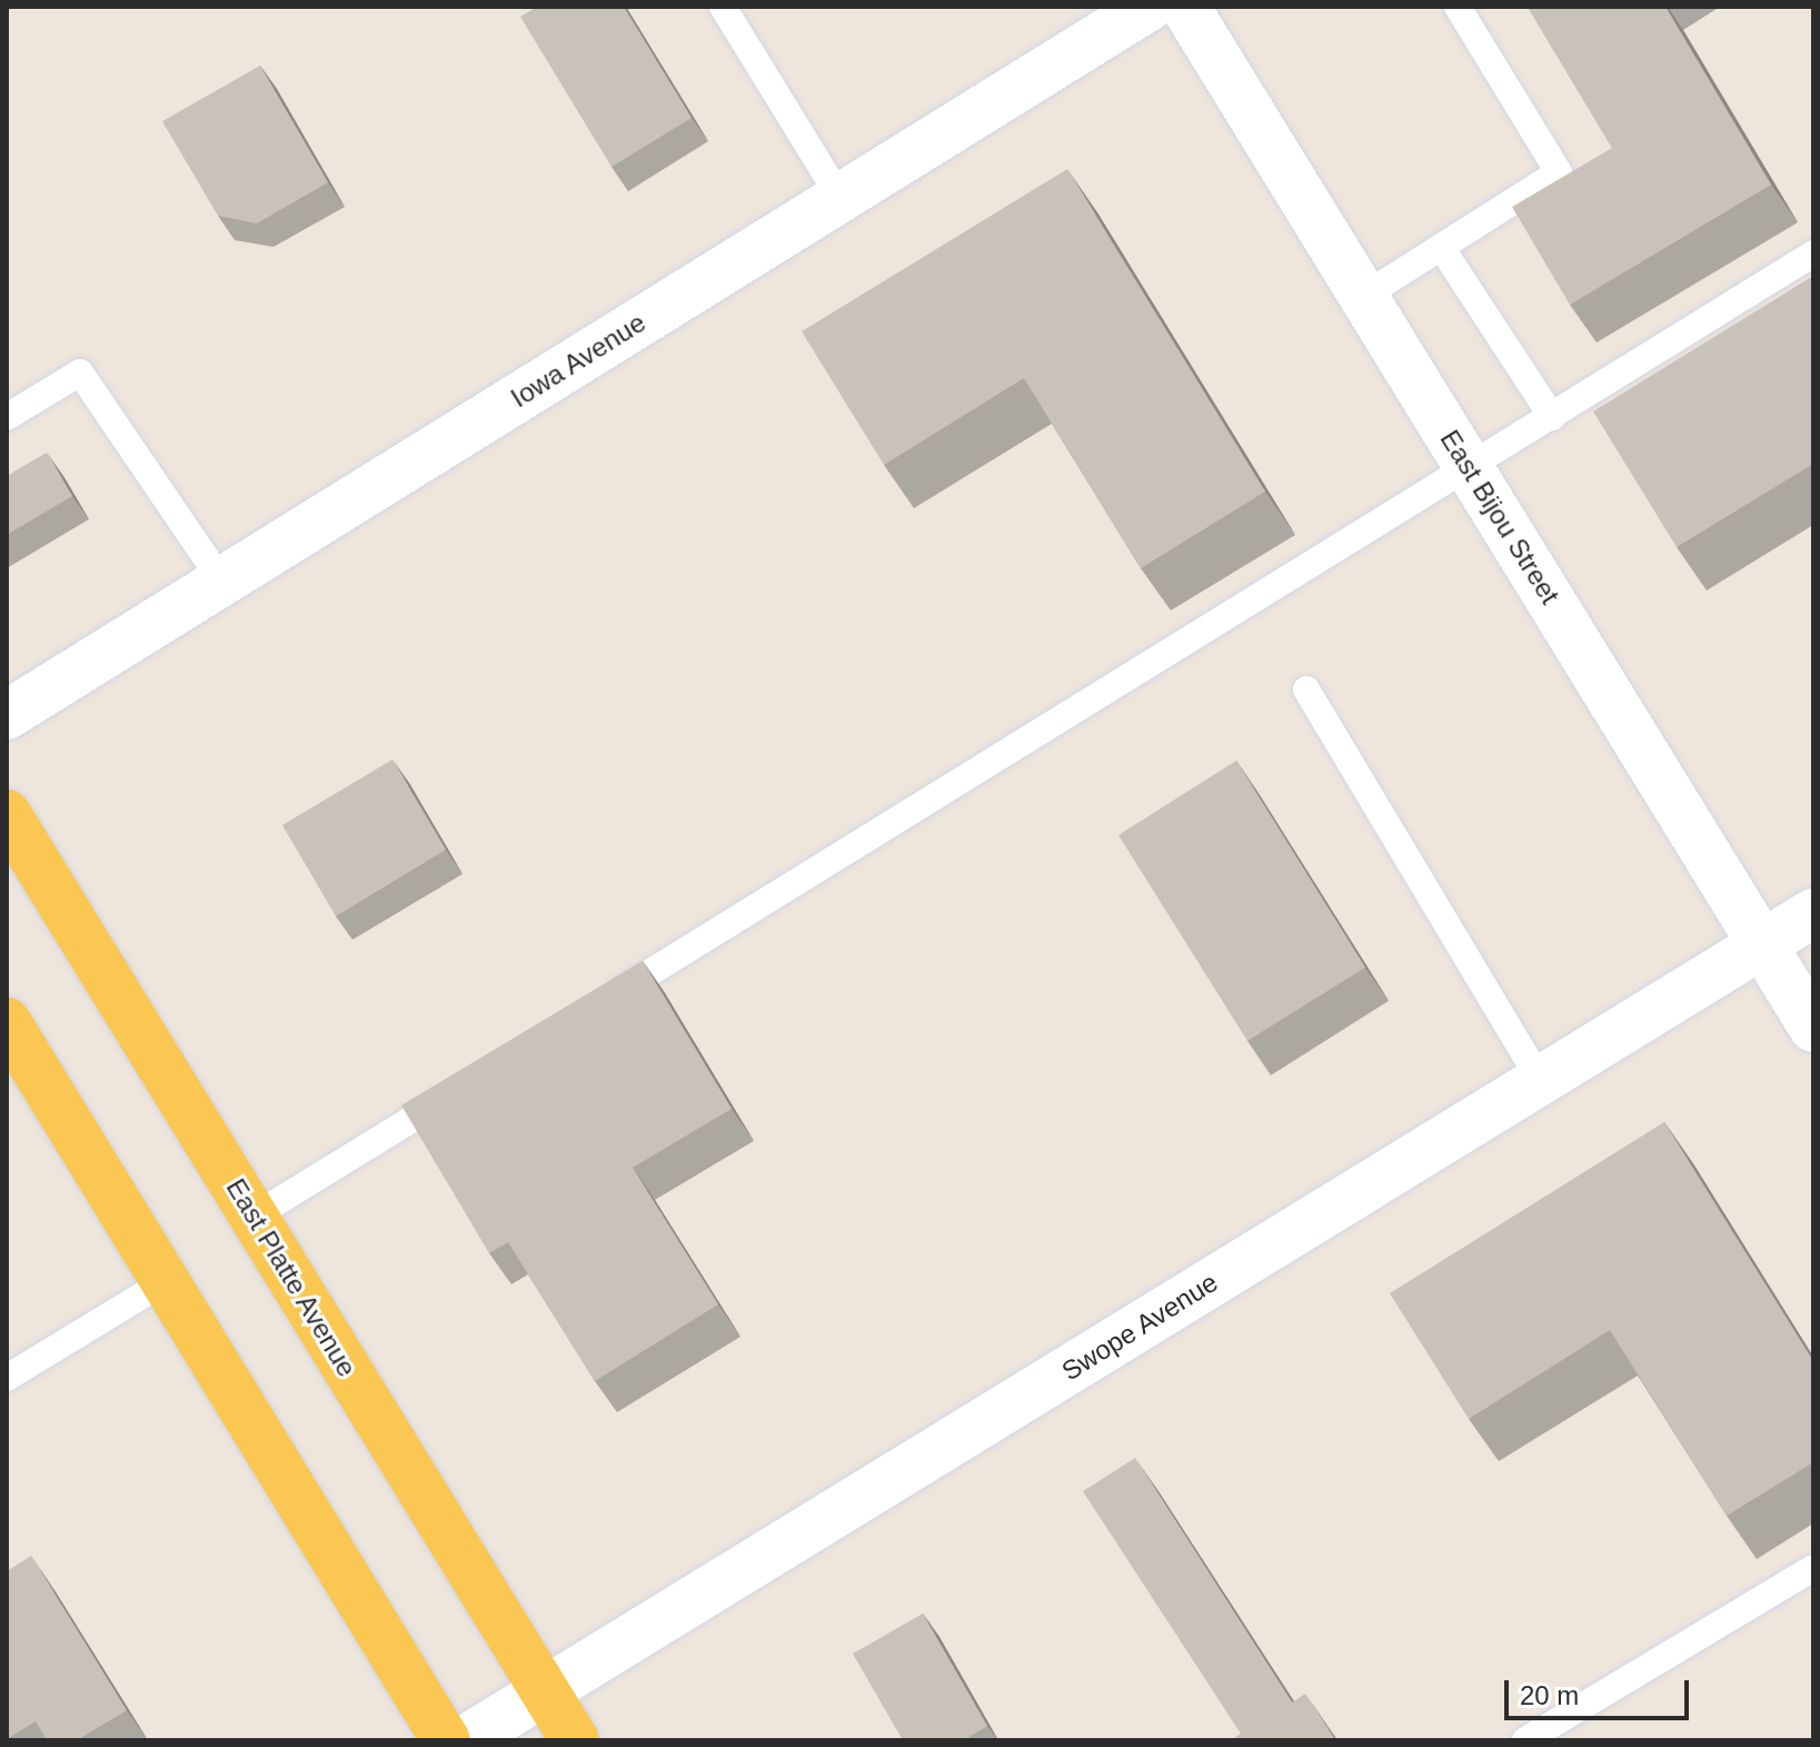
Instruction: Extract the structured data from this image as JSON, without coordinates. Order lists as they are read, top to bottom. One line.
{"streets":{"main road":["East Platte Avenue"],"street":["Iowa Avenue","East Bijou Street","Swope Avenue"]},"crossings":[["East Bijou Street","Swope Avenue"],["East Platte Avenue","Swope Avenue"]],"scale_bar":"20 m"}
